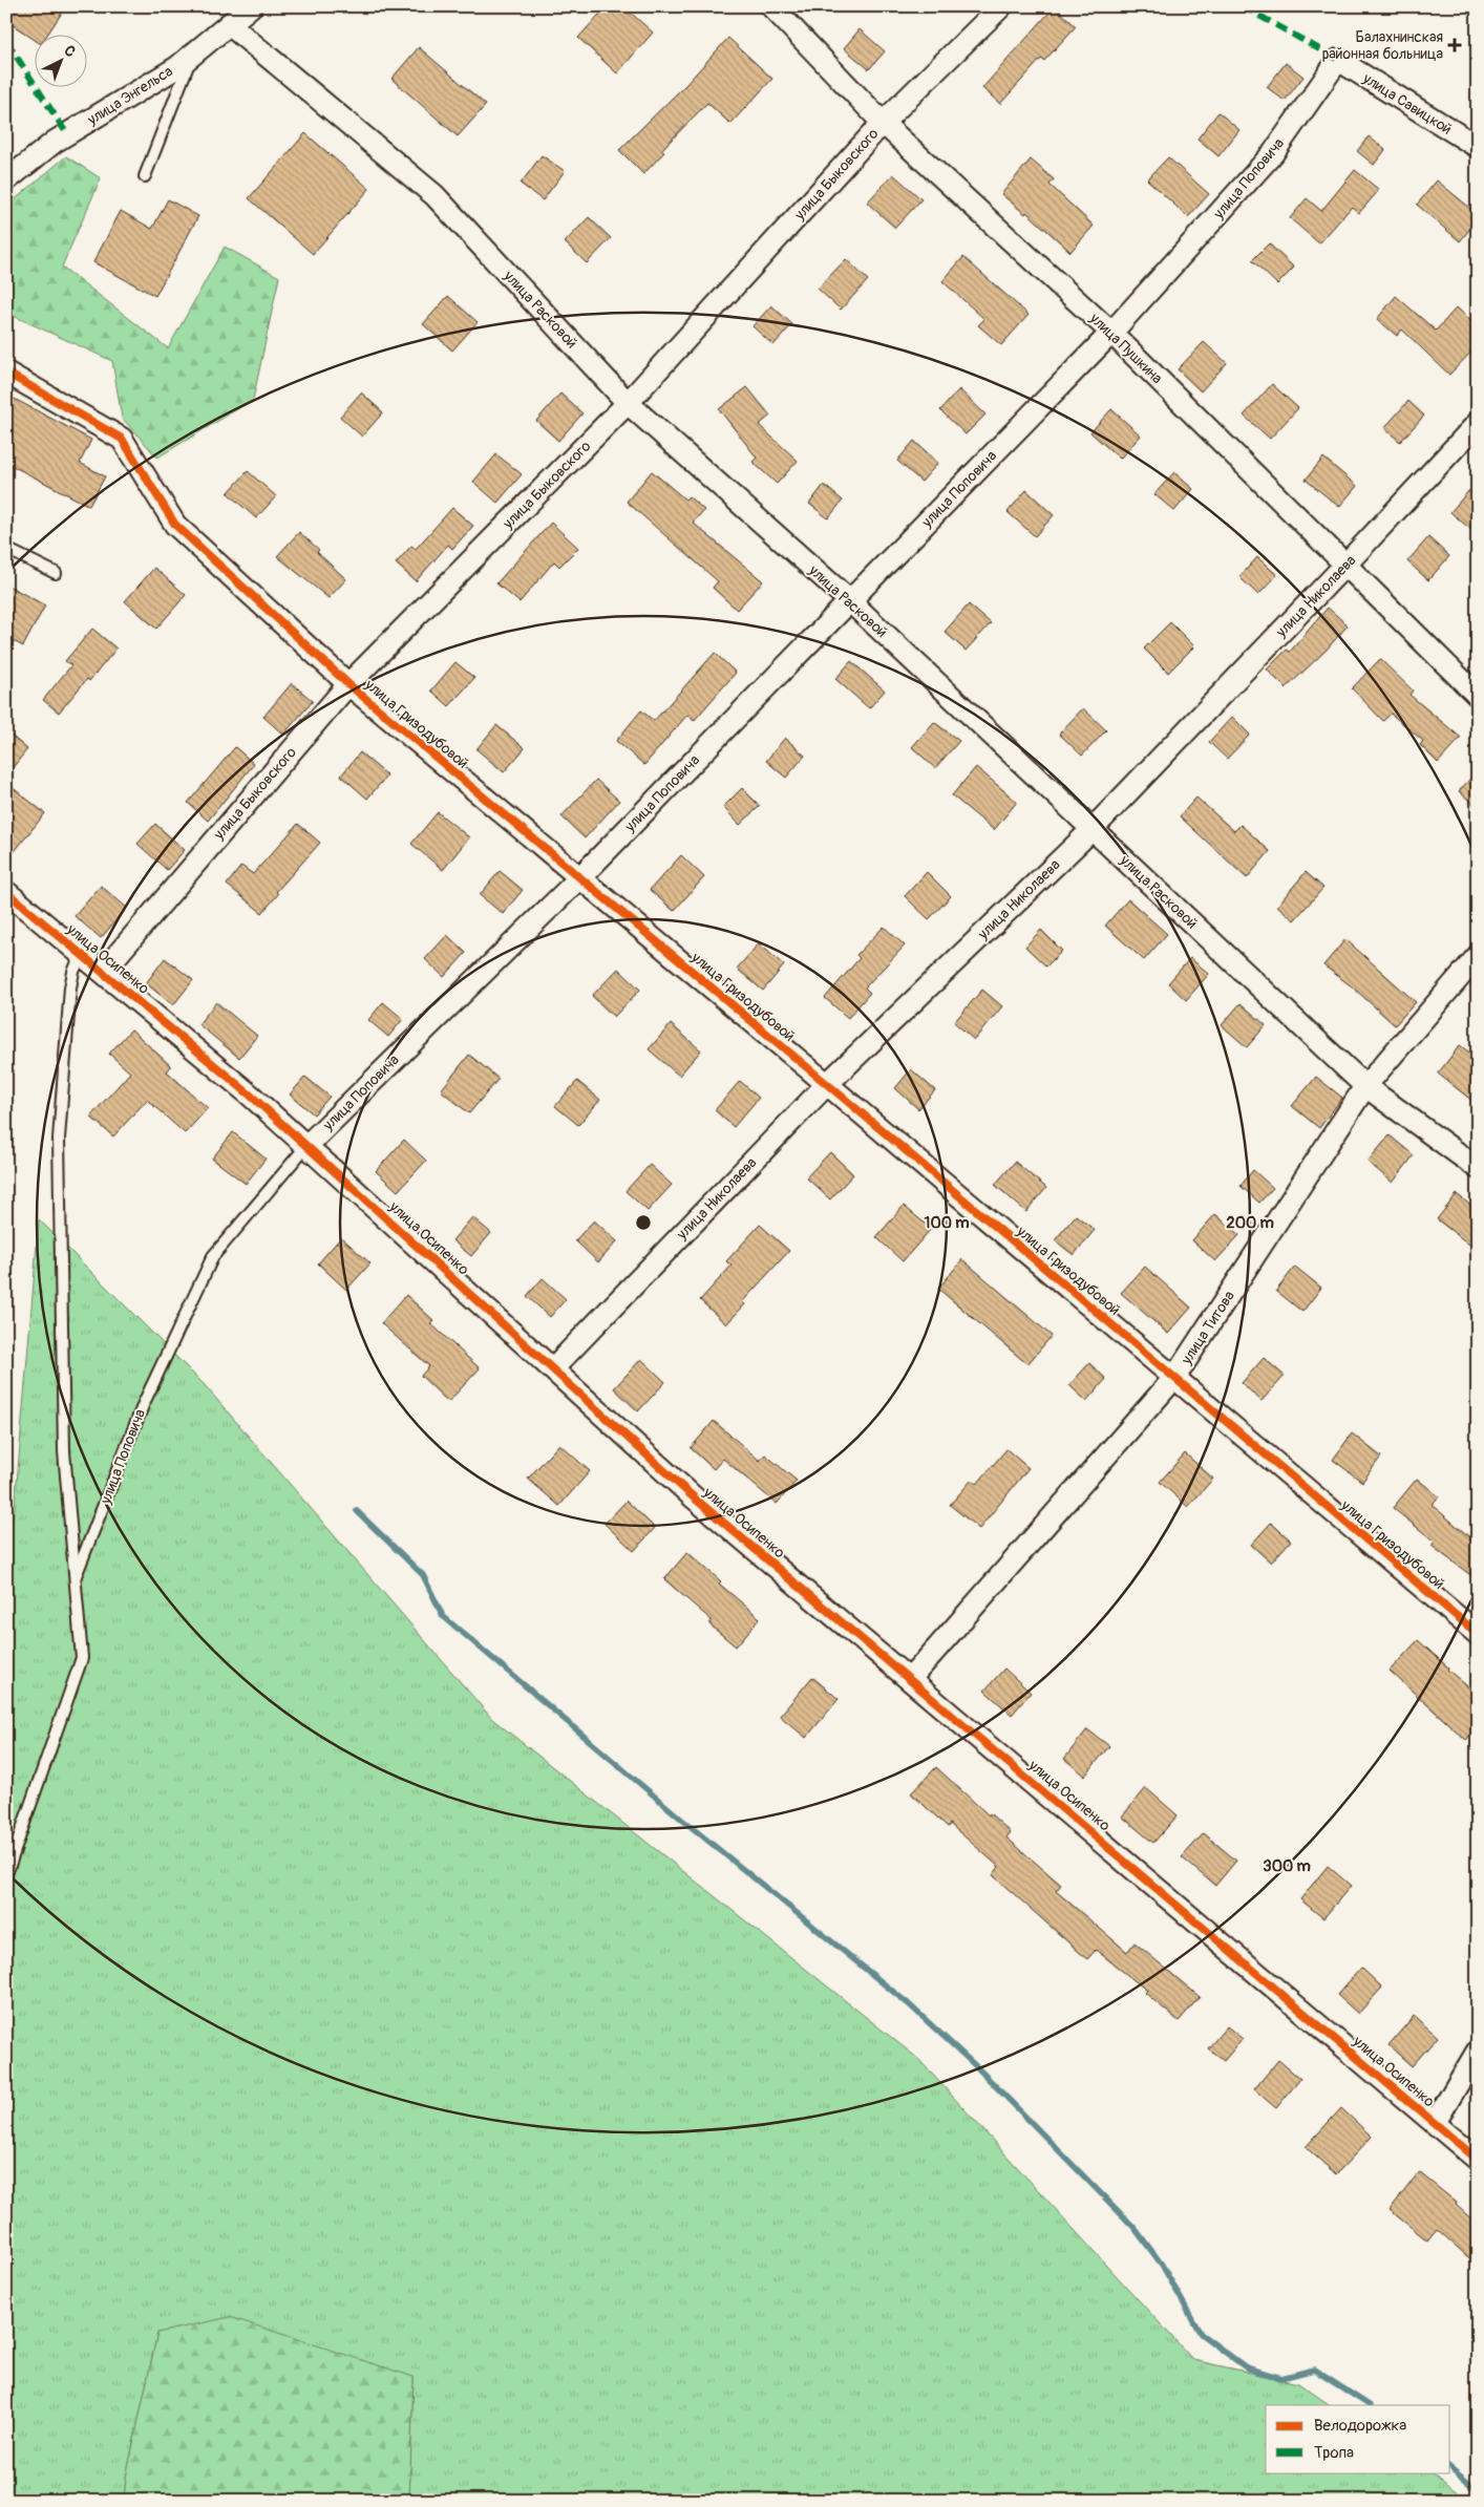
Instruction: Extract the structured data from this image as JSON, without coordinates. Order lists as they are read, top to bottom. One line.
{"streets":{"street":["улица Энгельса","улица Савицкой","улица Быковского","улица Поповича","улица Расковой","улица Пушкина","улица Николаева","улица Гризодубовой","улица Осипенко","улица Титова"]},"crossings":[["улица Энгельса","улица Расковой"],["улица Савицкой","улица Поповича"],["улица Быковского","улица Расковой"],["улица Быковского","улица Пушкина"],["улица Быковского","улица Гризодубовой"],["улица Быковского","улица Осипенко"],["улица Поповича","улица Расковой"],["улица Поповича","улица Пушкина"],["улица Поповича","улица Гризодубовой"],["улица Поповича","улица Осипенко"],["улица Расковой","улица Николаева"],["улица Расковой","улица Титова"],["улица Пушкина","улица Николаева"],["улица Николаева","улица Гризодубовой"],["улица Николаева","улица Осипенко"],["улица Гризодубовой","улица Титова"],["улица Осипенко","улица Титова"]],"places":{"health":["Балахнинская районная больница"]},"legend":["Велодорожка","Тропа"],"north":"top right","rings":["100 m","200 m","300 m"]}
